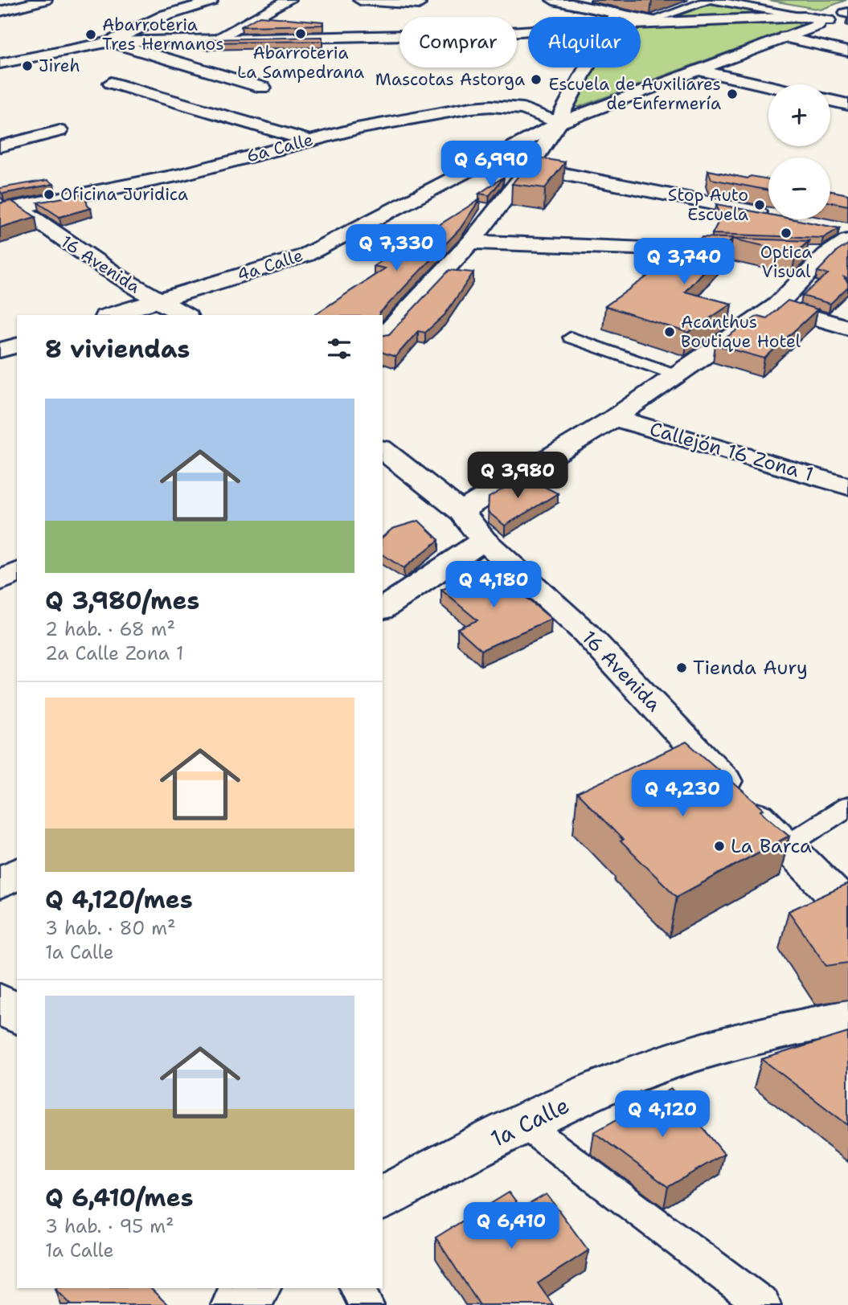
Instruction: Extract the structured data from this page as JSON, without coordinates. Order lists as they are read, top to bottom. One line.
{"streets":{"street":["6a Calle","16 Avenida","4a Calle","Callejón 16 Zona 1","1a Calle"]},"crossings":[["6a Calle","16 Avenida"],["6a Calle","4a Calle"],["16 Avenida","4a Calle"]],"places":["Abarroteria La Sampedrana","Abarroteria Tres Hermanos","Jireh","Mascotas Astorga","Escuela de Auxiliares de Enfermería","Oficina Juridica","Stop Auto Escuela","Optica Visual","Acanthus Boutique Hotel","Tienda Aury","La Barca"],"page":{"chip":["Comprar","Alquilar"],"map_buttons":["+","−"],"price":["Q 6,990","Q 7,330","Q 3,740","Q 3,980","Q 4,180","Q 4,230","Q 4,120","Q 6,410"],"heading":"8 viviendas","list":[{"name":"Q 3,980/mes","note":"2 hab. · 68 m² · 2a Calle Zona 1"},{"name":"Q 4,120/mes","note":"3 hab. · 80 m² · 1a Calle"},{"name":"Q 6,410/mes","note":"3 hab. · 95 m² · 1a Calle"}]}}
